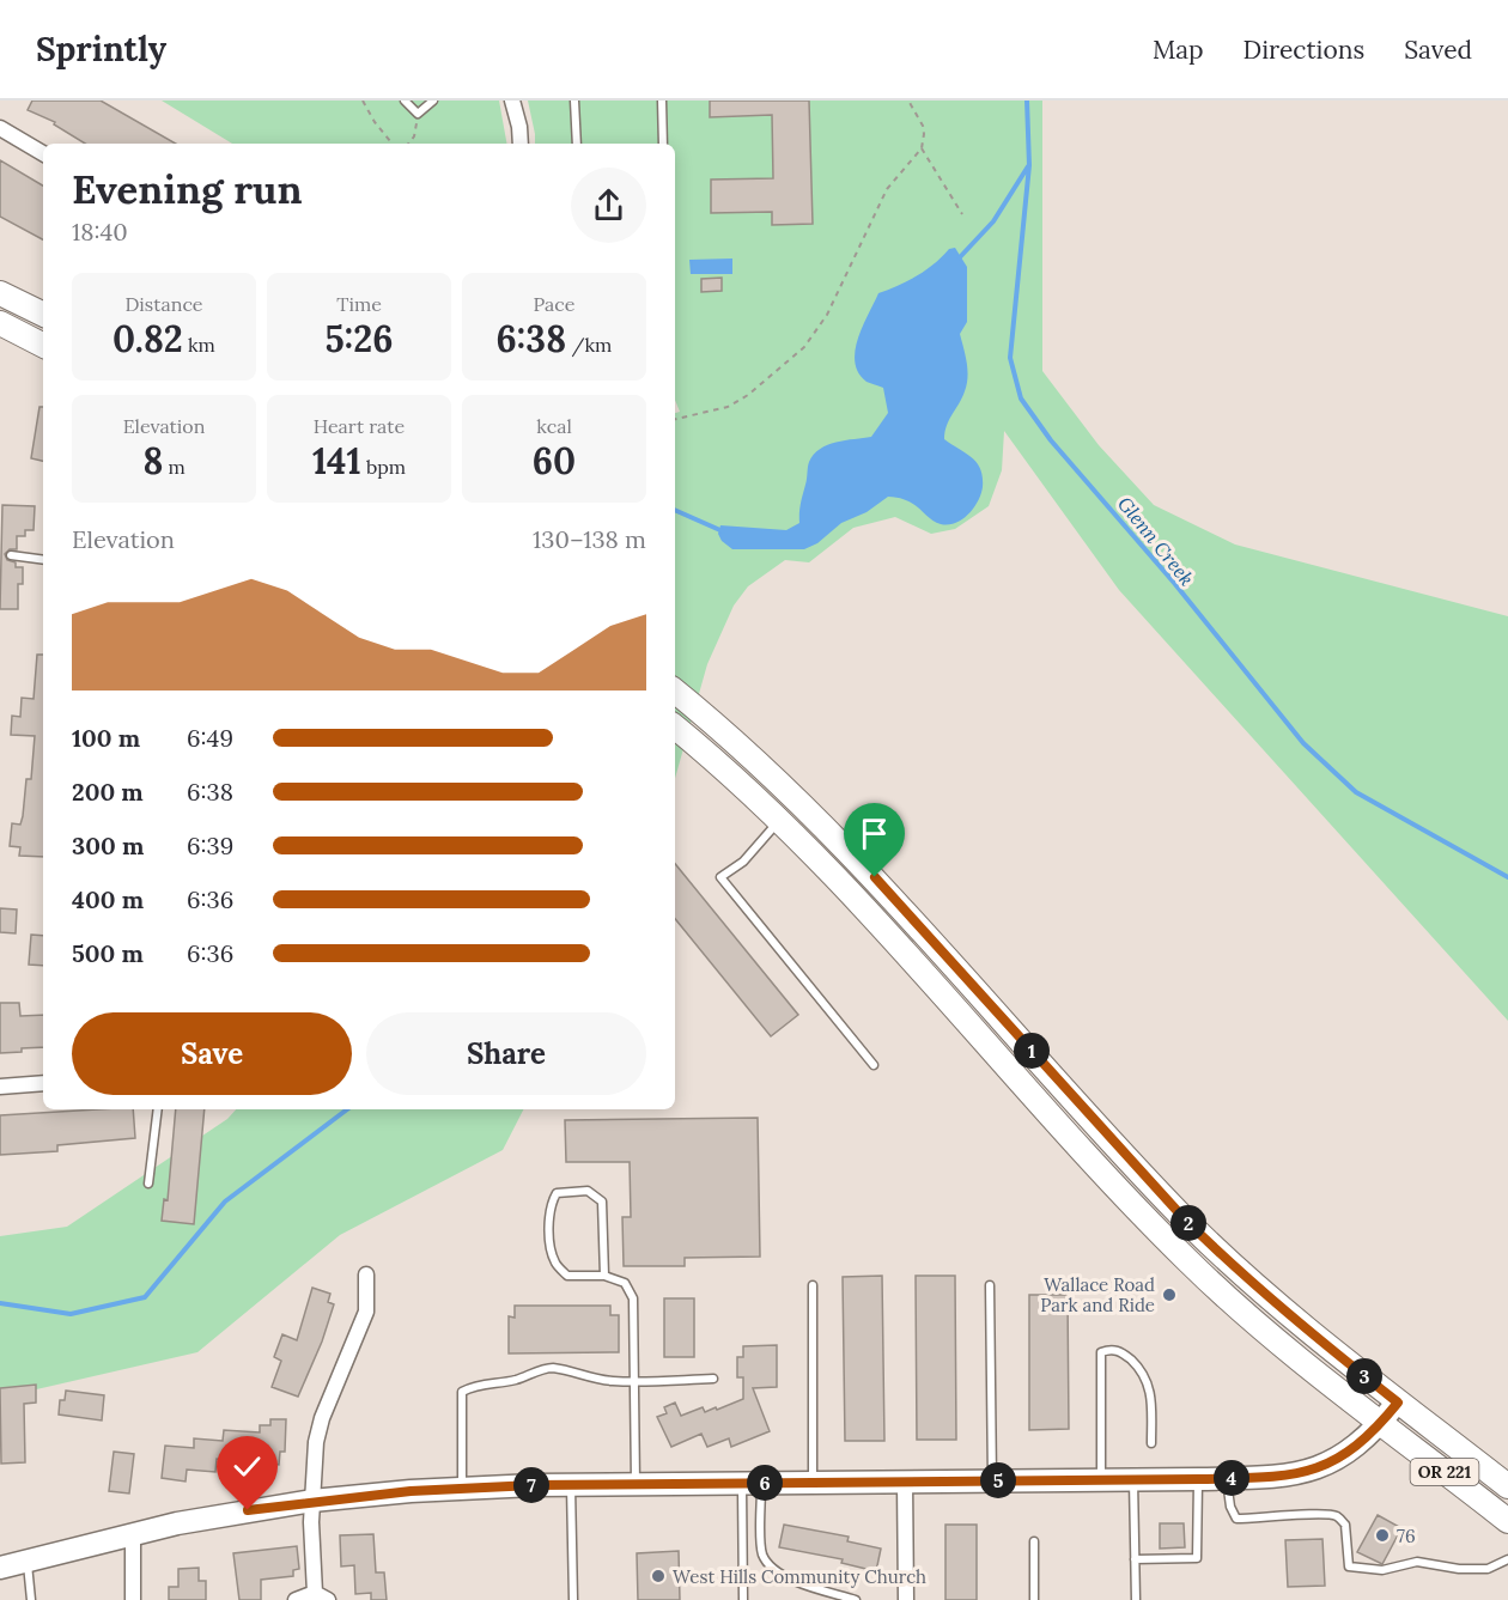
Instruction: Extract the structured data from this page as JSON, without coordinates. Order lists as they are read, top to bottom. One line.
{"streets":{"main road":["OR 221"]},"water":["Glenn Creek"],"places":["Wallace Road Park and Ride","76","West Hills Community Church"],"page":{"header":"Sprintly","nav":["Map","Directions","Saved"],"heading":["Evening run","18:40"],"stats":[["Distance","0.82 km"],["Time","5:26"],["Pace","6:38 /km"],["Elevation","8 m"],["Heart rate","141 bpm"],["kcal","60"]],"chart":["Elevation","130–138 m"],"list":[{"name":"100 m","note":"6:49"},{"name":"200 m","note":"6:38"},{"name":"300 m","note":"6:39"},{"name":"400 m","note":"6:36"},{"name":"500 m","note":"6:36"}],"buttons":["Save","Share"],"pins":["1","2","3","4","5","6","7"]}}
